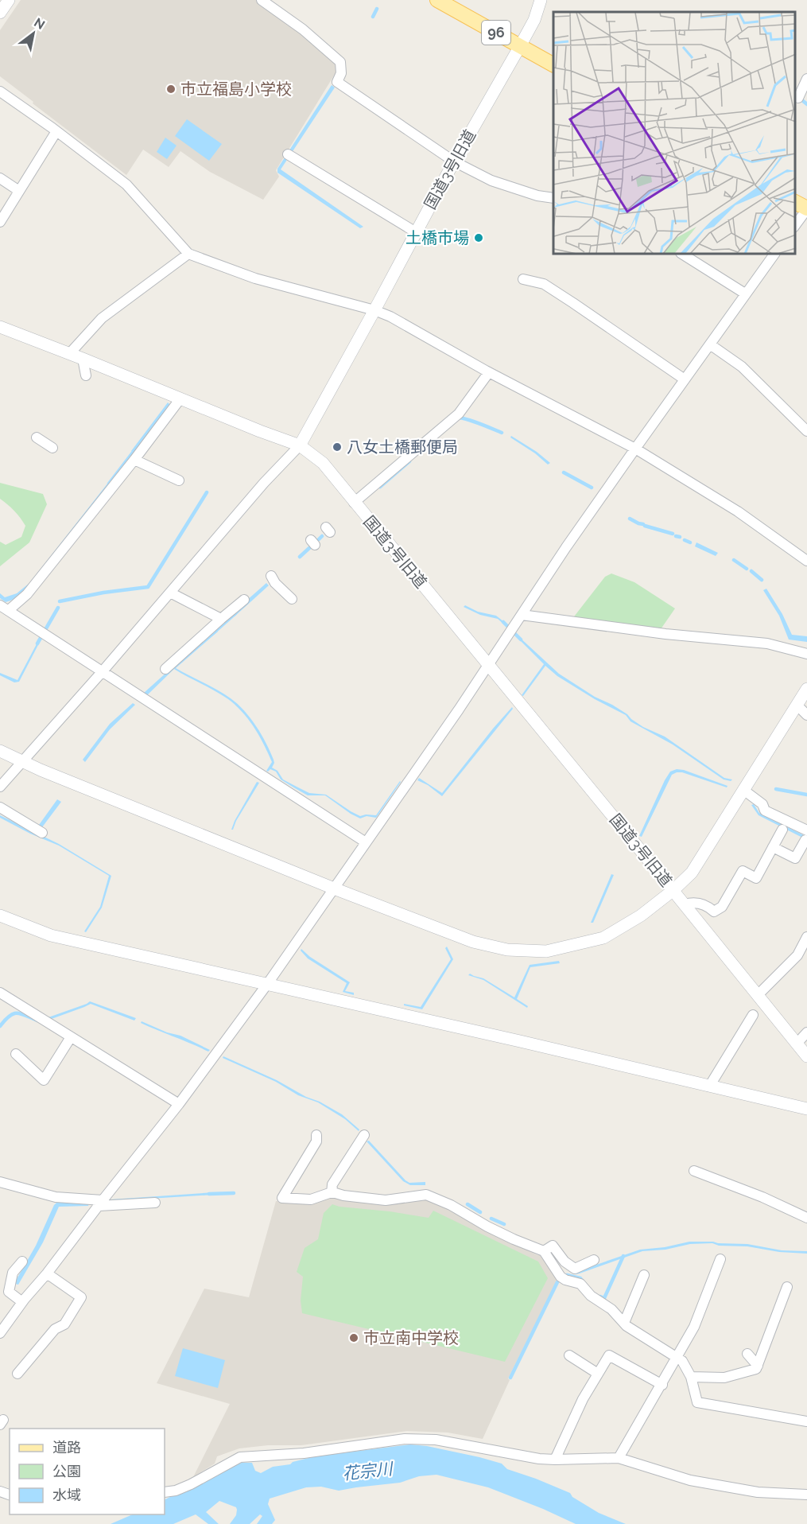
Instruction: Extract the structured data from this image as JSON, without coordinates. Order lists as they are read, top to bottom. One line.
{"streets":{"main road":["96"],"street":["国道3号旧道"]},"crossings":[["96","国道3号旧道"]],"water":["花宗川"],"places":["市立福島小学校","土橋市場","八女土橋郵便局","市立南中学校"],"legend":["道路","公園","水域"],"north":"top right"}
